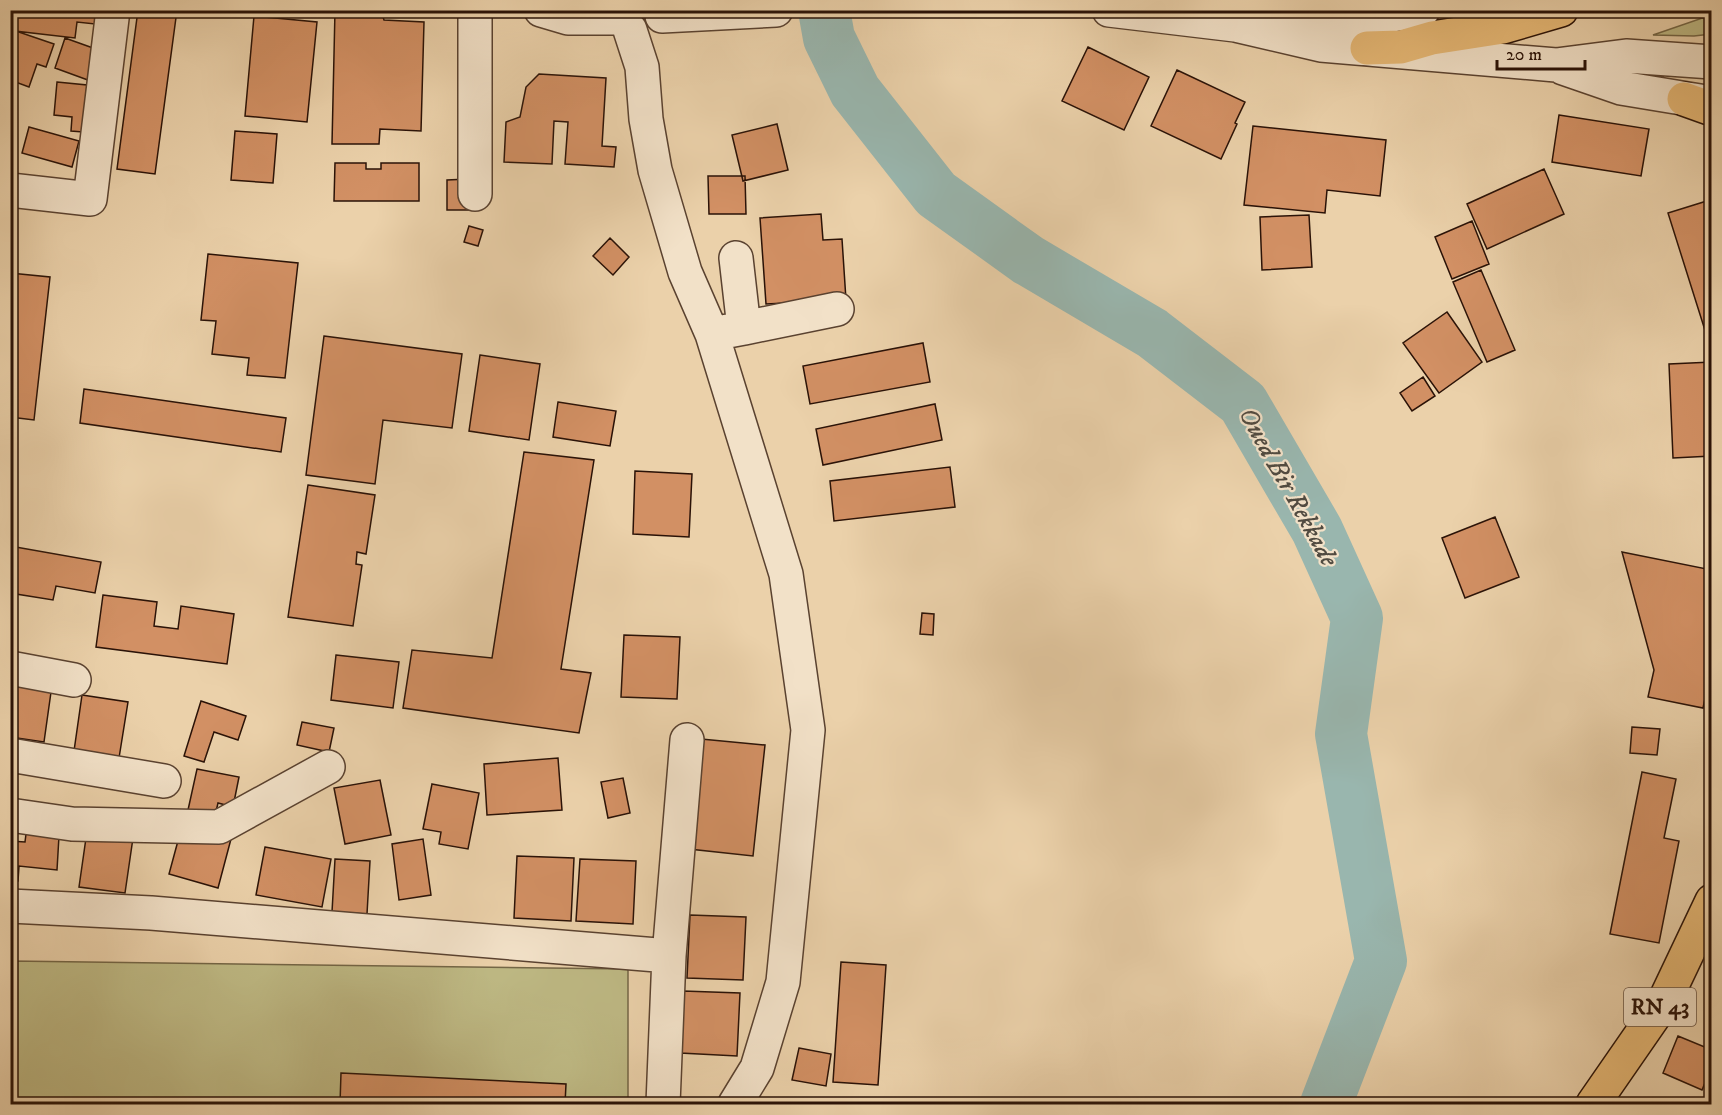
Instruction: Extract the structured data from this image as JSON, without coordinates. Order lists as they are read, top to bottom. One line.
{"streets":{"main road":["RN 43"]},"water":["Oued Bir Rekkade"],"scale_bar":"20 m"}
